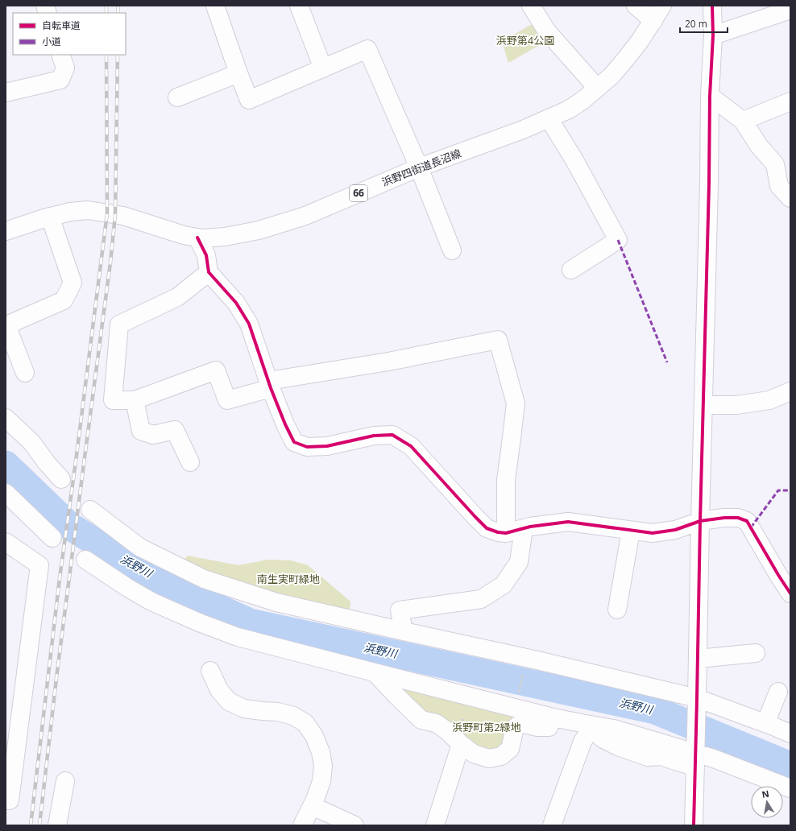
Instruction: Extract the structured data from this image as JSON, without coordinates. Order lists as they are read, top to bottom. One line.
{"streets":{"street":["浜野四街道長沼線","66"]},"water":["浜野川"],"parks":["浜野第4公園","南生実町緑地","浜野町第2緑地"],"legend":["自転車道","小道"],"scale_bar":"20 m","north":"top"}
